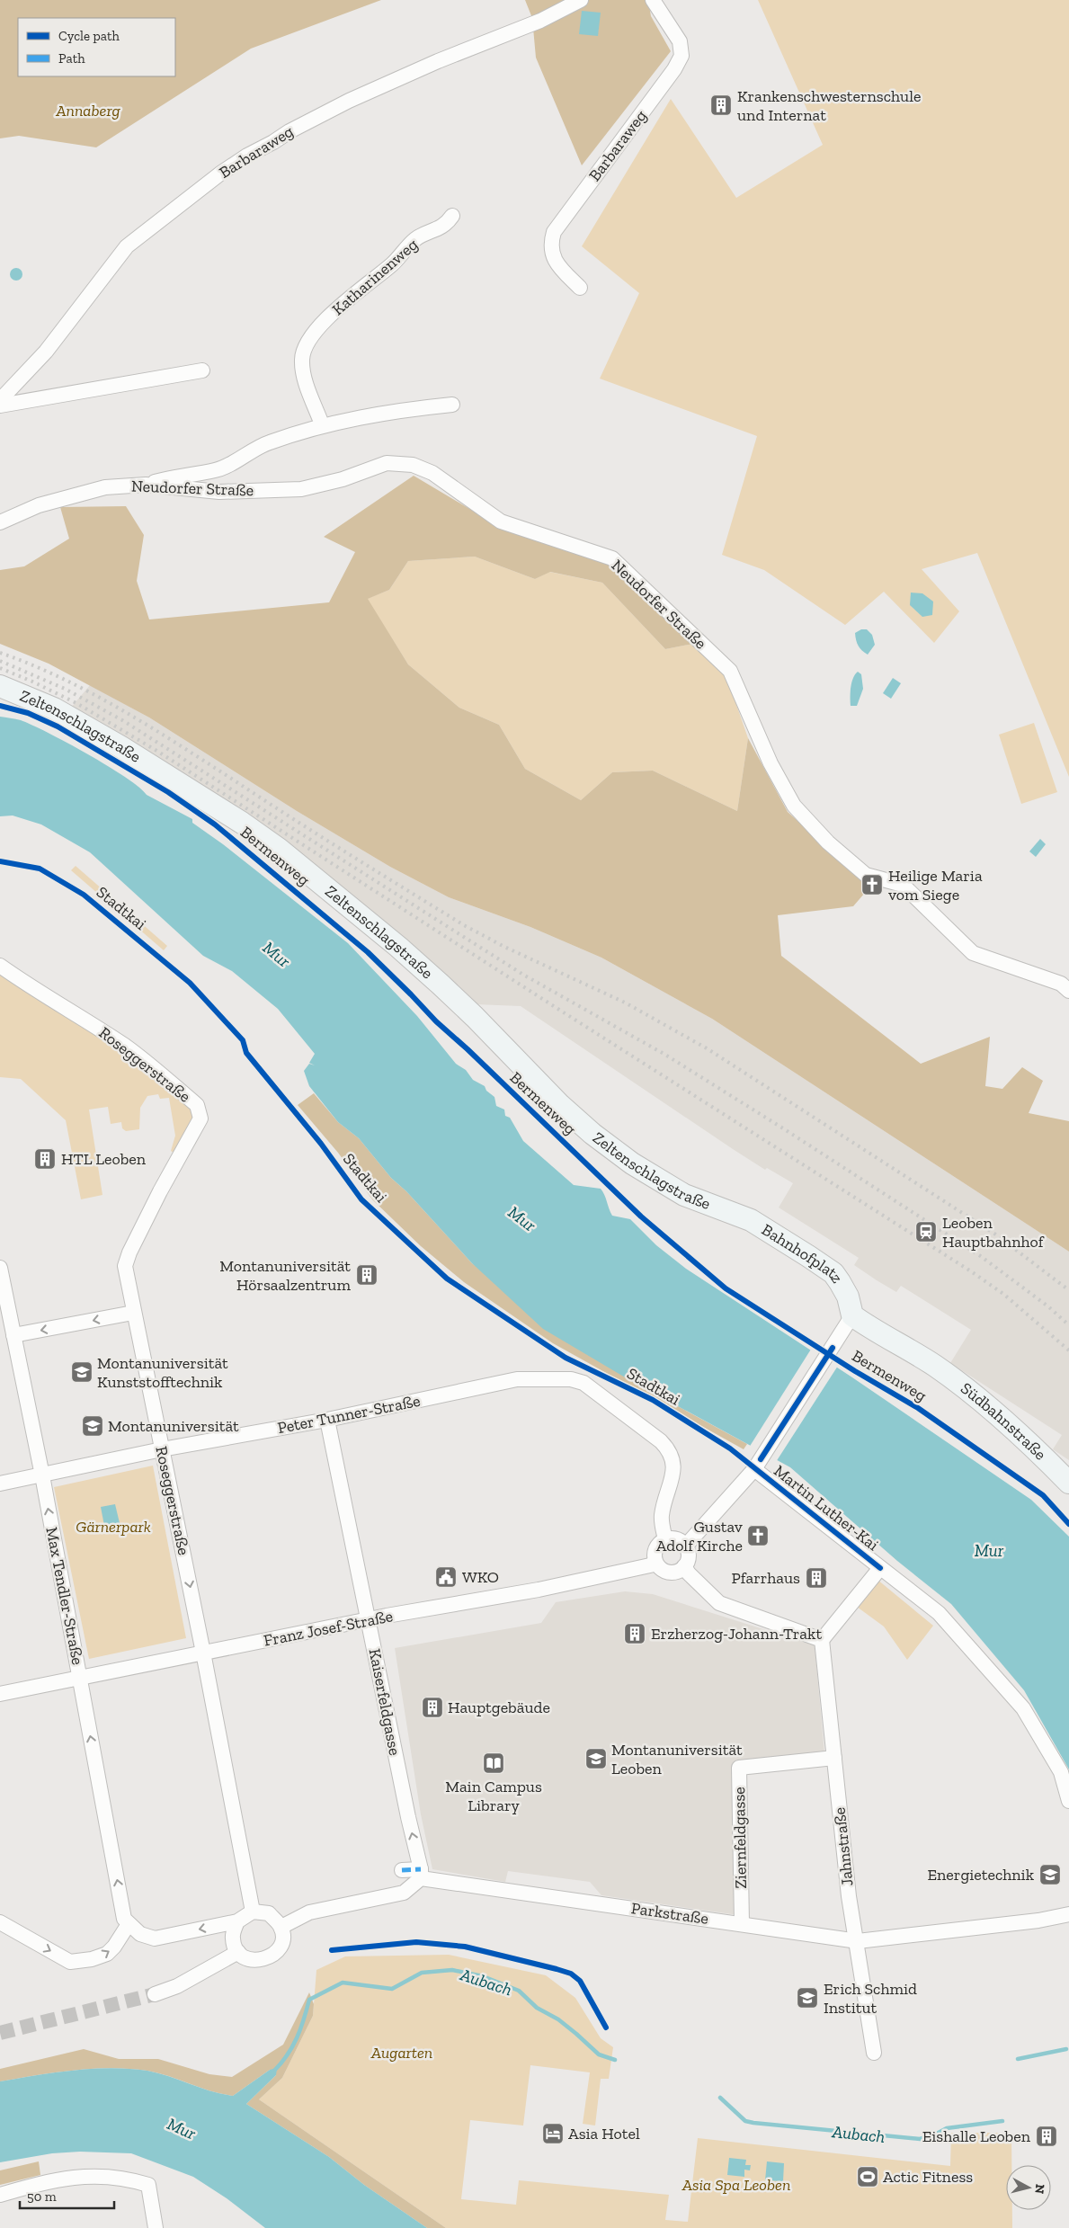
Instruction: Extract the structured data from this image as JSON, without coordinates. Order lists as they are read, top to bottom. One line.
{"streets":{"main road":["Zeltenschlagstraße","Bahnhofplatz","Südbahnstraße"],"street":["Barbaraweg","Katharinenweg","Neudorfer Straße","Roseggerstraße","Peter Tunner-Straße","Martin Luther-Kai","Max Tendler-Straße","Franz Josef-Straße","Kaiserfeldgasse","Ziernfeldgasse","Jahnstraße","Parkstraße"],"cycle path":["Bermenweg","Stadtkai"]},"crossings":[["Zeltenschlagstraße","Bahnhofplatz"],["Roseggerstraße","Peter Tunner-Straße"],["Roseggerstraße","Franz Josef-Straße"],["Bahnhofplatz","Südbahnstraße"],["Peter Tunner-Straße","Max Tendler-Straße"],["Peter Tunner-Straße","Franz Josef-Straße"],["Peter Tunner-Straße","Kaiserfeldgasse"],["Max Tendler-Straße","Franz Josef-Straße"],["Franz Josef-Straße","Kaiserfeldgasse"],["Kaiserfeldgasse","Parkstraße"],["Ziernfeldgasse","Jahnstraße"],["Ziernfeldgasse","Parkstraße"],["Jahnstraße","Parkstraße"]],"one_way":["Max Tendler-Straße","Kaiserfeldgasse"],"water":["Mur","Aubach"],"parks":["Annaberg","Gärnerpark","Augarten","Asia Spa Leoben"],"places":{"building":["Krankenschwesternschule und Internat","HTL Leoben","Montanuniversität Hörsaalzentrum","Pfarrhaus","Erzherzog-Johann-Trakt","Hauptgebäude","Eishalle Leoben"],"church":["Heilige Maria vom Siege","Gustav Adolf Kirche"],"station":["Leoben Hauptbahnhof"],"school or university":["Montanuniversität Kunststofftechnik","Montanuniversität","Montanuniversität Leoben","Energietechnik","Erich Schmid Institut"],"public building":["WKO"],"library":["Main Campus Library"],"hotel":["Asia Hotel"],"sports":["Actic Fitness"]},"legend":["Cycle path","Path"],"scale_bar":"50 m","north":"right"}
